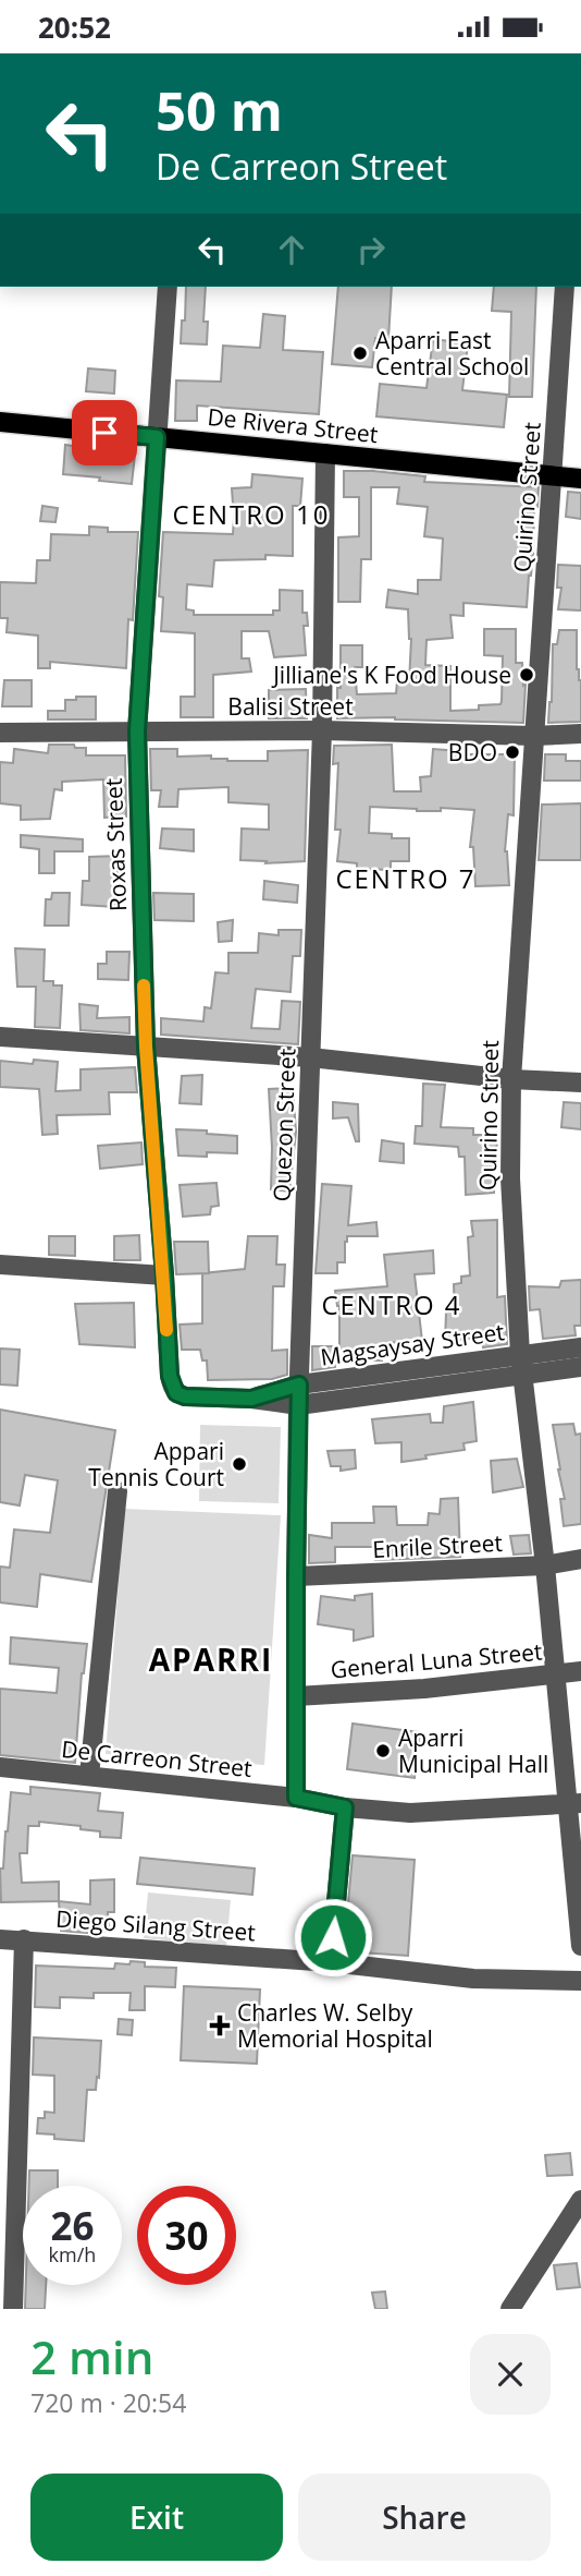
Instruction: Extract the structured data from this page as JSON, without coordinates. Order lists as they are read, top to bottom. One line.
{"streets":{"main road":["De Rivera Street"],"street":["Quirino Street","Balisi Street","Roxas Street","Quezon Street","Magsaysay Street","Enrile Street","General Luna Street","De Carreon Street","Diego Silang Street"]},"crossings":[["De Rivera Street","Quirino Street"],["De Rivera Street","Roxas Street"],["De Rivera Street","Quezon Street"],["Quirino Street","Balisi Street"],["Quirino Street","Magsaysay Street"],["Quirino Street","Enrile Street"],["Quirino Street","General Luna Street"],["Quirino Street","De Carreon Street"],["Balisi Street","Roxas Street"],["Balisi Street","Quezon Street"],["Roxas Street","Magsaysay Street"],["Quezon Street","Magsaysay Street"],["Quezon Street","Enrile Street"],["Quezon Street","General Luna Street"],["Quezon Street","De Carreon Street"]],"districts":["CENTRO 10","CENTRO 7","CENTRO 4","APARRI"],"places":{"other":["Aparri East Central School","Jilliane's K Food House","BDO","Appari Tennis Court","Aparri Municipal Hall"],"health":["Charles W. Selby Memorial Hospital"]},"page":{"status":"20:52","turn":["50 m","De Carreon Street"],"speed":"26 km/h","limit":"30","heading":["2 min","720 m · 20:54"],"buttons":["Exit","Share"]}}
